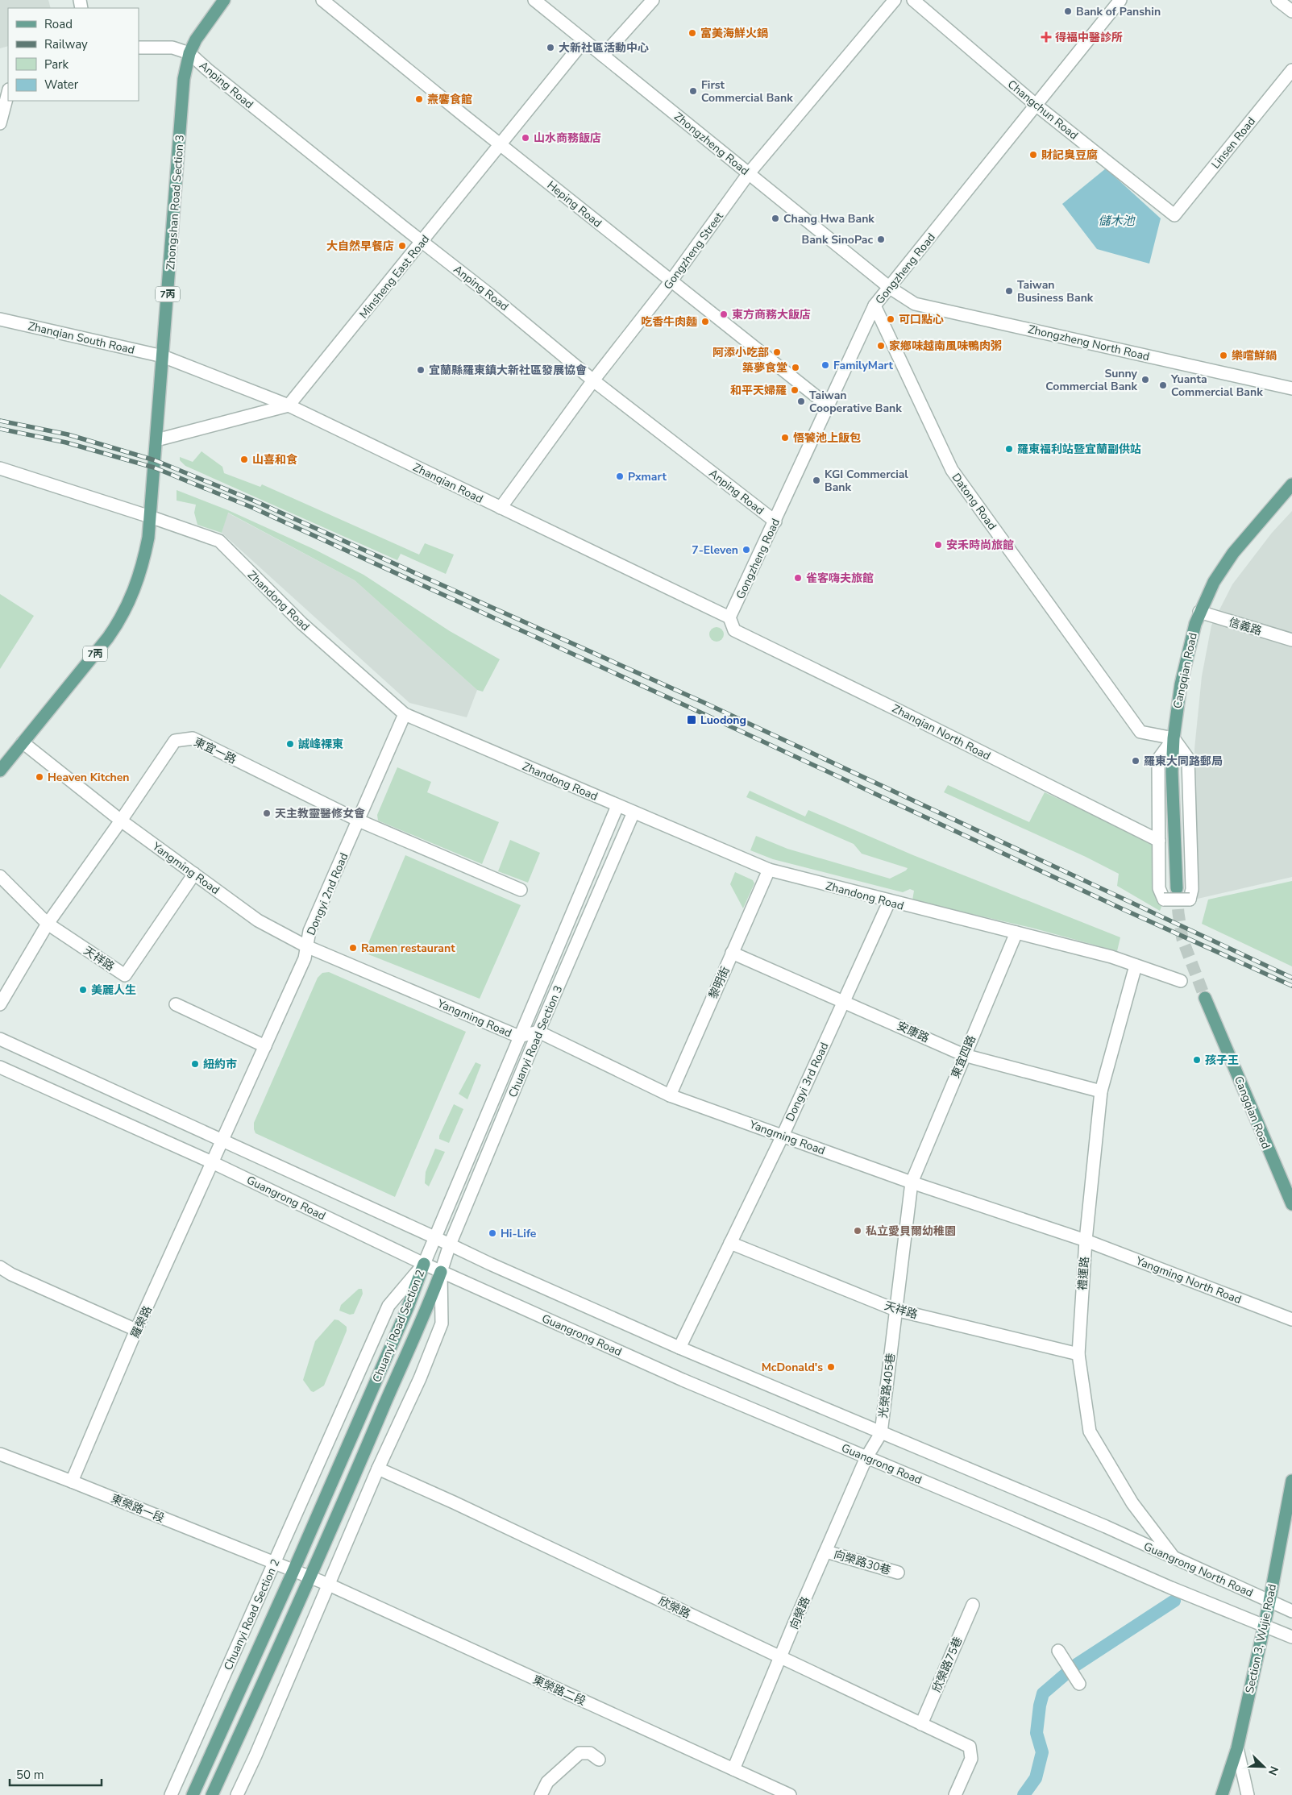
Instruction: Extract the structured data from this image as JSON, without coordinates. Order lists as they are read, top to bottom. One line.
{"streets":{"main road":["Zhongshan Road Section 3","7丙","Cangqian Road","Chuanyi Road Section 2","Section 3, Wujie Road"],"street":["Anping Road","Changchun Road","Linsen Road","Zhongzheng Road","Heping Road","Gongzheng Street","Gongzheng Road","Minsheng East Road","Zhanqian South Road","Zhongzheng North Road","Zhanqian Road","Datong Road","Zhandong Road","信義路","Zhanqian North Road","東宜一路","Yangming Road","Dongyi 2nd Road","天祥路","黎明街","安康路","Chuanyi Road Section 3","東宜四路","Dongyi 3rd Road","Guangrong Road","禮運路","Yangming North Road","羅榮路","光榮路405巷","東榮路一段","向榮路30巷","Guangrong North Road","欣榮路","向榮路","欣榮路75巷","東榮路二段"]},"crossings":[["Anping Road","Zhongshan Road Section 3"],["Anping Road","Gongzheng Street"],["Anping Road","Gongzheng Road"],["Anping Road","Minsheng East Road"],["Changchun Road","Linsen Road"],["Changchun Road","Gongzheng Road"],["Zhongzheng Road","Gongzheng Street"],["Zhongzheng Road","Gongzheng Road"],["Zhongzheng Road","Minsheng East Road"],["Zhongzheng Road","Zhongzheng North Road"],["Zhongshan Road Section 3","7丙"],["Zhongshan Road Section 3","Zhanqian South Road"],["Zhongshan Road Section 3","Zhanqian Road"],["Heping Road","Gongzheng Street"],["Heping Road","Gongzheng Road"],["Heping Road","Minsheng East Road"],["Gongzheng Street","Zhanqian Road"],["Gongzheng Road","Zhongzheng North Road"],["Gongzheng Road","Zhanqian Road"],["Gongzheng Road","Datong Road"],["Gongzheng Road","Zhanqian North Road"],["Minsheng East Road","Zhanqian Road"],["7丙","Zhandong Road"],["7丙","Yangming Road"],["Zhanqian South Road","Zhanqian Road"],["Zhanqian Road","Zhanqian North Road"],["Datong Road","Cangqian Road"],["Zhandong Road","Dongyi 2nd Road"],["Zhandong Road","黎明街"],["Zhandong Road","Chuanyi Road Section 3"],["Zhandong Road","東宜四路"],["Zhandong Road","Dongyi 3rd Road"],["Zhandong Road","禮運路"],["信義路","Cangqian Road"],["東宜一路","Yangming Road"],["東宜一路","Dongyi 2nd Road"],["東宜一路","天祥路"],["Yangming Road","Dongyi 2nd Road"],["Yangming Road","天祥路"],["Yangming Road","黎明街"],["Yangming Road","Chuanyi Road Section 3"],["Yangming Road","東宜四路"],["Yangming Road","Dongyi 3rd Road"],["Yangming Road","禮運路"],["Yangming Road","Yangming North Road"],["Dongyi 2nd Road","Guangrong Road"],["Dongyi 2nd Road","羅榮路"],["天祥路","東宜四路"],["天祥路","Dongyi 3rd Road"],["天祥路","禮運路"],["天祥路","光榮路405巷"],["黎明街","安康路"],["安康路","東宜四路"],["安康路","Dongyi 3rd Road"],["安康路","禮運路"],["Chuanyi Road Section 3","Guangrong Road"],["Chuanyi Road Section 3","Chuanyi Road Section 2"],["東宜四路","光榮路405巷"],["Guangrong Road","羅榮路"],["Guangrong Road","Chuanyi Road Section 2"],["Guangrong Road","光榮路405巷"],["Guangrong Road","向榮路"],["Guangrong Road","Section 3, Wujie Road"],["禮運路","Yangming North Road"],["禮運路","Guangrong North Road"],["羅榮路","東榮路一段"],["Chuanyi Road Section 2","東榮路一段"],["Chuanyi Road Section 2","欣榮路"],["Chuanyi Road Section 2","東榮路二段"],["光榮路405巷","Guangrong North Road"],["光榮路405巷","向榮路"],["東榮路一段","東榮路二段"],["向榮路30巷","向榮路"],["Guangrong North Road","Section 3, Wujie Road"],["欣榮路","向榮路"],["欣榮路","欣榮路75巷"],["向榮路","東榮路二段"]],"water":["儲木池"],"places":{"other":["Bank of Panshin","富美海鮮火鍋","大新社區活動中心","First Commercial Bank","燾麘食館","山水商務飯店","財記臭豆腐","Chang Hwa Bank","Bank SinoPac","大自然早餐店","Taiwan Business Bank","東方商務大飯店","可口點心","吃香牛肉麵","家鄉味越南風味鴨肉粥","阿添小吃部","樂嚐鮮鍋","FamilyMart","築夢食堂","宜蘭縣羅東鎮大新社區發展協會","Sunny Commercial Bank","Yuanta Commercial Bank","和平天婦羅","Taiwan Cooperative Bank","悟饕池上飯包","羅東福利站暨宜蘭副供站","山喜和食","Pxmart","KGI Commercial Bank","安禾時尚旅館","7-Eleven","雀客嗨夫旅館","誠峰裸東","羅東大同路郵局","Heaven Kitchen","天主教靈醫修女會","Ramen restaurant","美麗人生","孩子王","紐約市","私立愛貝爾幼稚園","Hi-Life","McDonald's"],"health":["得福中醫診所"],"transit":["Luodong"]},"legend":["Road","Railway","Park","Water"],"scale_bar":"50 m","north":"bottom right"}
